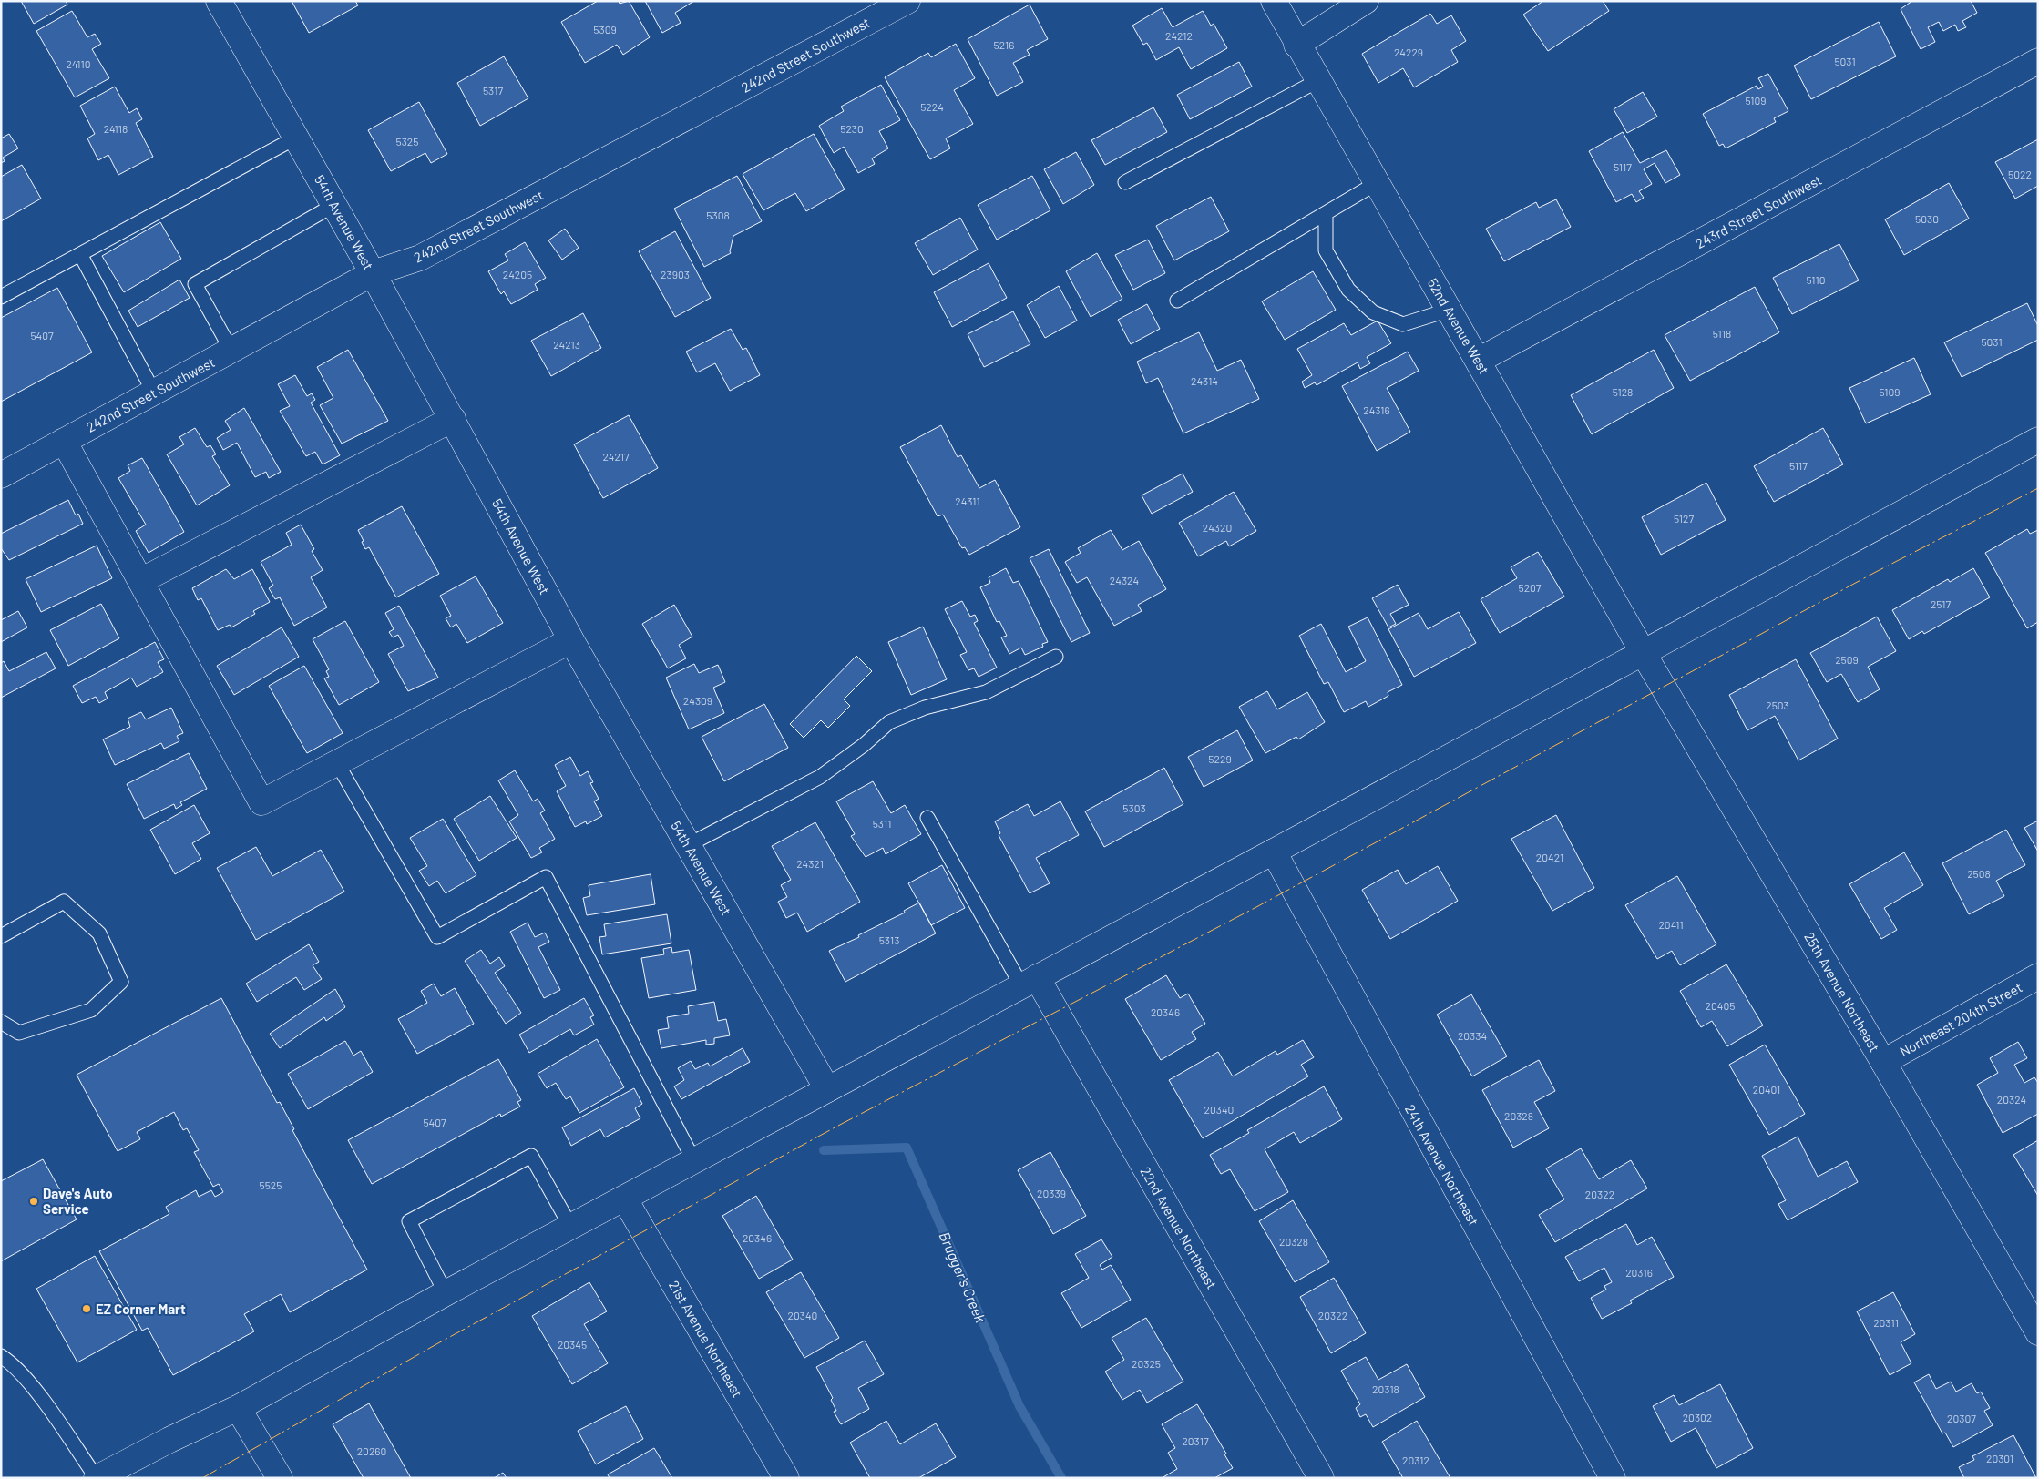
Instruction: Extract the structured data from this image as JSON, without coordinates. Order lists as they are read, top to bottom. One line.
{"streets":{"street":["242nd Street Southwest","243rd Street Southwest","54th Avenue West","52nd Avenue West","25th Avenue Northeast","Northeast 204th Street","24th Avenue Northeast","22nd Avenue Northeast","21st Avenue Northeast"]},"crossings":[["242nd Street Southwest","54th Avenue West"],["243rd Street Southwest","52nd Avenue West"],["52nd Avenue West","25th Avenue Northeast"],["25th Avenue Northeast","Northeast 204th Street"]],"water":["Brugger's Creek"],"places":["Dave's Auto Service","EZ Corner Mart"],"house_numbers":["5309","24212","5216","24229","5031","24110","5317","5109","5224","24118","5230","5325","5117","5022","5308","5030","24205","23903","5110","5118","5407","5031","24213","24314","5128","5109","24316","24217","5117","24311","5127","24320","24324","5207","2517","2509","24309","2503","5229","5303","5311","20421","24321","2508","20411","5313","20405","20346","20334","20401","20324","20340","20328","5407","5525","20339","20322","20346","20328","20316","20340","20322","20311","20345","20325","20318","20302","20307","20317","20260","20301","20312"]}
